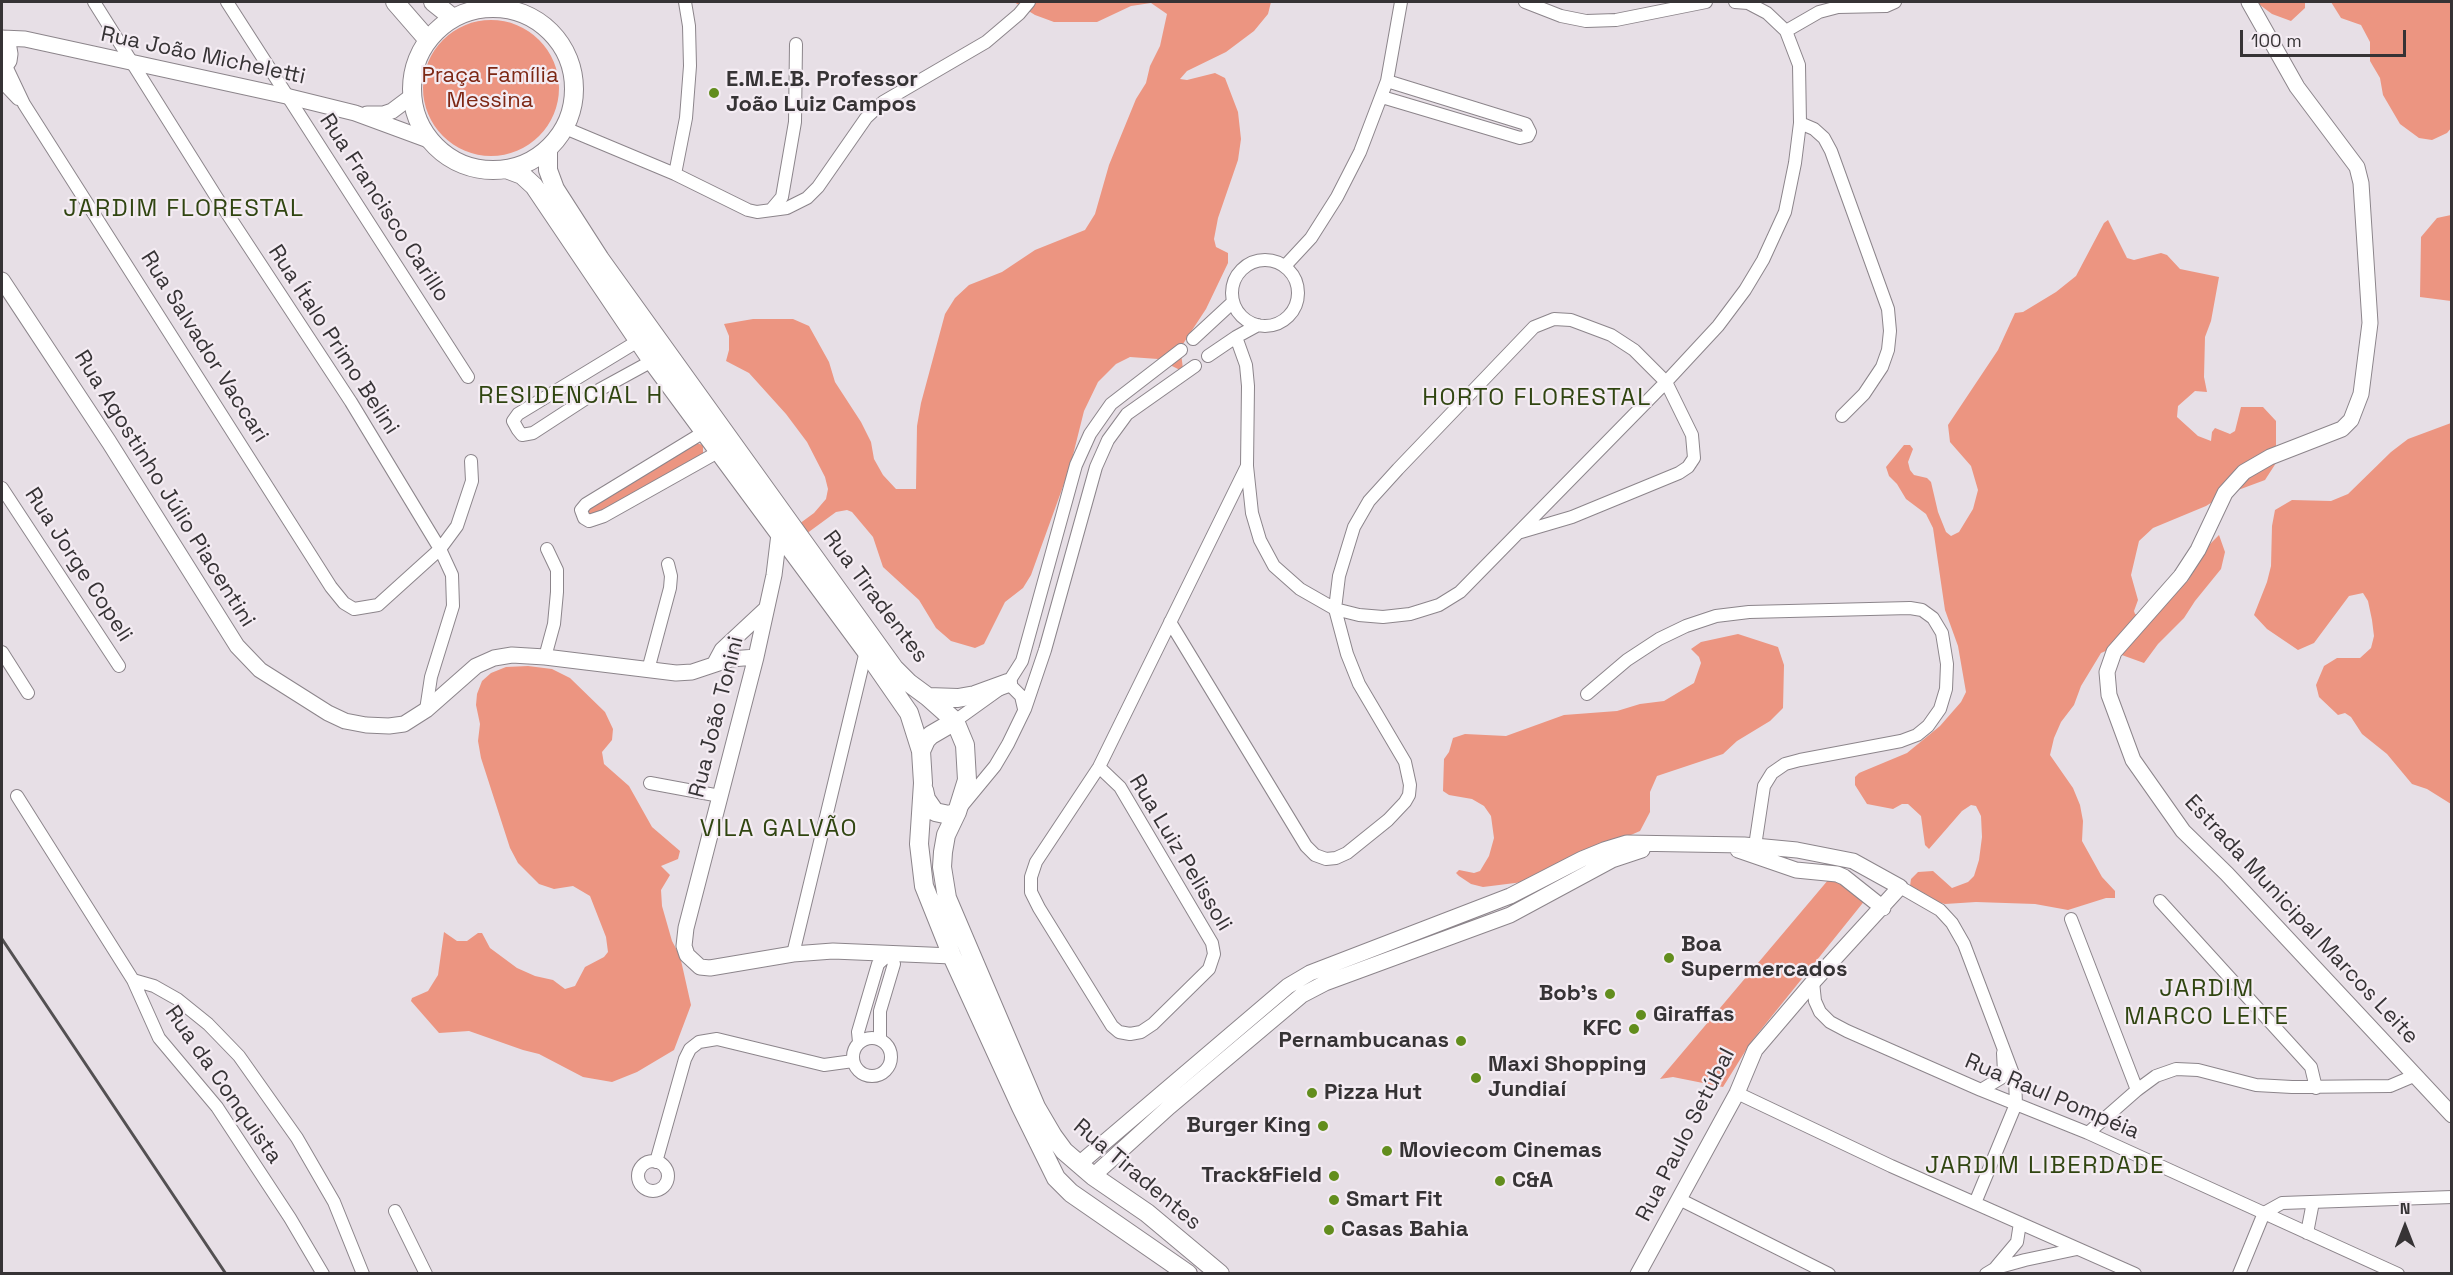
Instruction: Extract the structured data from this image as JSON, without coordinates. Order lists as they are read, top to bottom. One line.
{"streets":{"main road":["Rua Tiradentes"],"street":["Rua João Micheletti","Rua Francisco Carillo","Rua Ítalo Primo Belini","Rua Salvador Vaccari","Rua Agostinho Júlio Piacentini","Rua Jorge Copeli","Rua João Tonini","Rua Luiz Pelissoli","Estrada Municipal Marcos Leite","Rua da Conquista","Rua Raul Pompéia","Rua Paulo Setúbal"]},"crossings":[["Rua João Micheletti","Rua Francisco Carillo"],["Rua João Micheletti","Rua Ítalo Primo Belini"],["Rua João Micheletti","Rua Tiradentes"],["Rua Ítalo Primo Belini","Rua Salvador Vaccari"],["Rua Ítalo Primo Belini","Rua Agostinho Júlio Piacentini"],["Rua Agostinho Júlio Piacentini","Rua João Tonini"],["Rua Tiradentes","Rua João Tonini"],["Rua Raul Pompéia","Rua Paulo Setúbal"]],"districts":["JARDIM FLORESTAL","RESIDENCIAL H","HORTO FLORESTAL","VILA GALVÃO","JARDIM MARCO LEITE","JARDIM LIBERDADE"],"parks":["Praça Família Messina"],"places":["E.M.E.B. Professor João Luiz Campos","Boa Supermercados","Bob's","Giraffas","KFC","Pernambucanas","Maxi Shopping Jundiaí","Pizza Hut","Burger King","Moviecom Cinemas","Track&Field","C&A","Smart Fit","Casas Bahia"],"scale_bar":"100 m","north":"top"}
